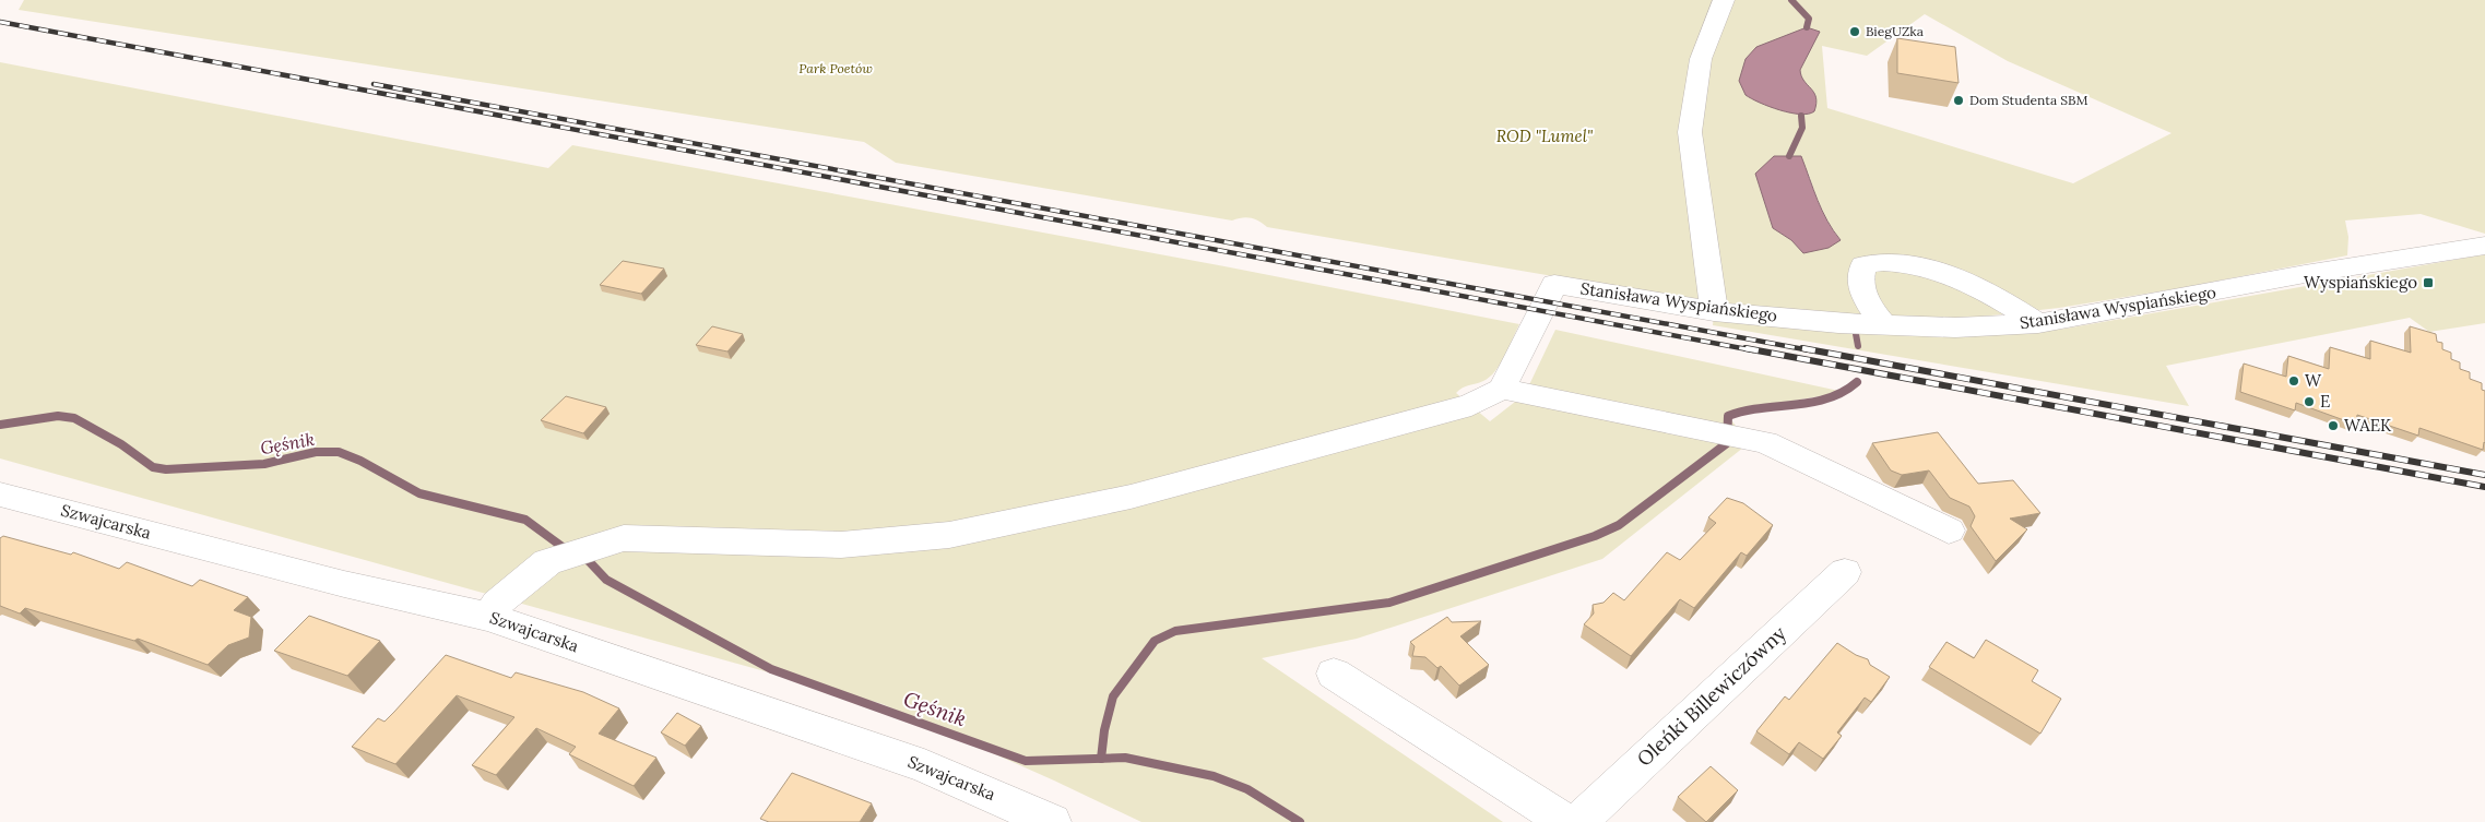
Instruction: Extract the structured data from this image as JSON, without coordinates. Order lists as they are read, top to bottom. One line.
{"streets":{"street":["Stanisława Wyspiańskiego","Szwajcarska","Oleńki Billewiczówny"]},"water":["Gęśnik"],"parks":["Park Poetów","ROD \"Lumel\""],"places":{"other":["BiegUZka","Dom Studenta SBM","W","E","WAEK"],"transit":["Wyspiańskiego"]}}
